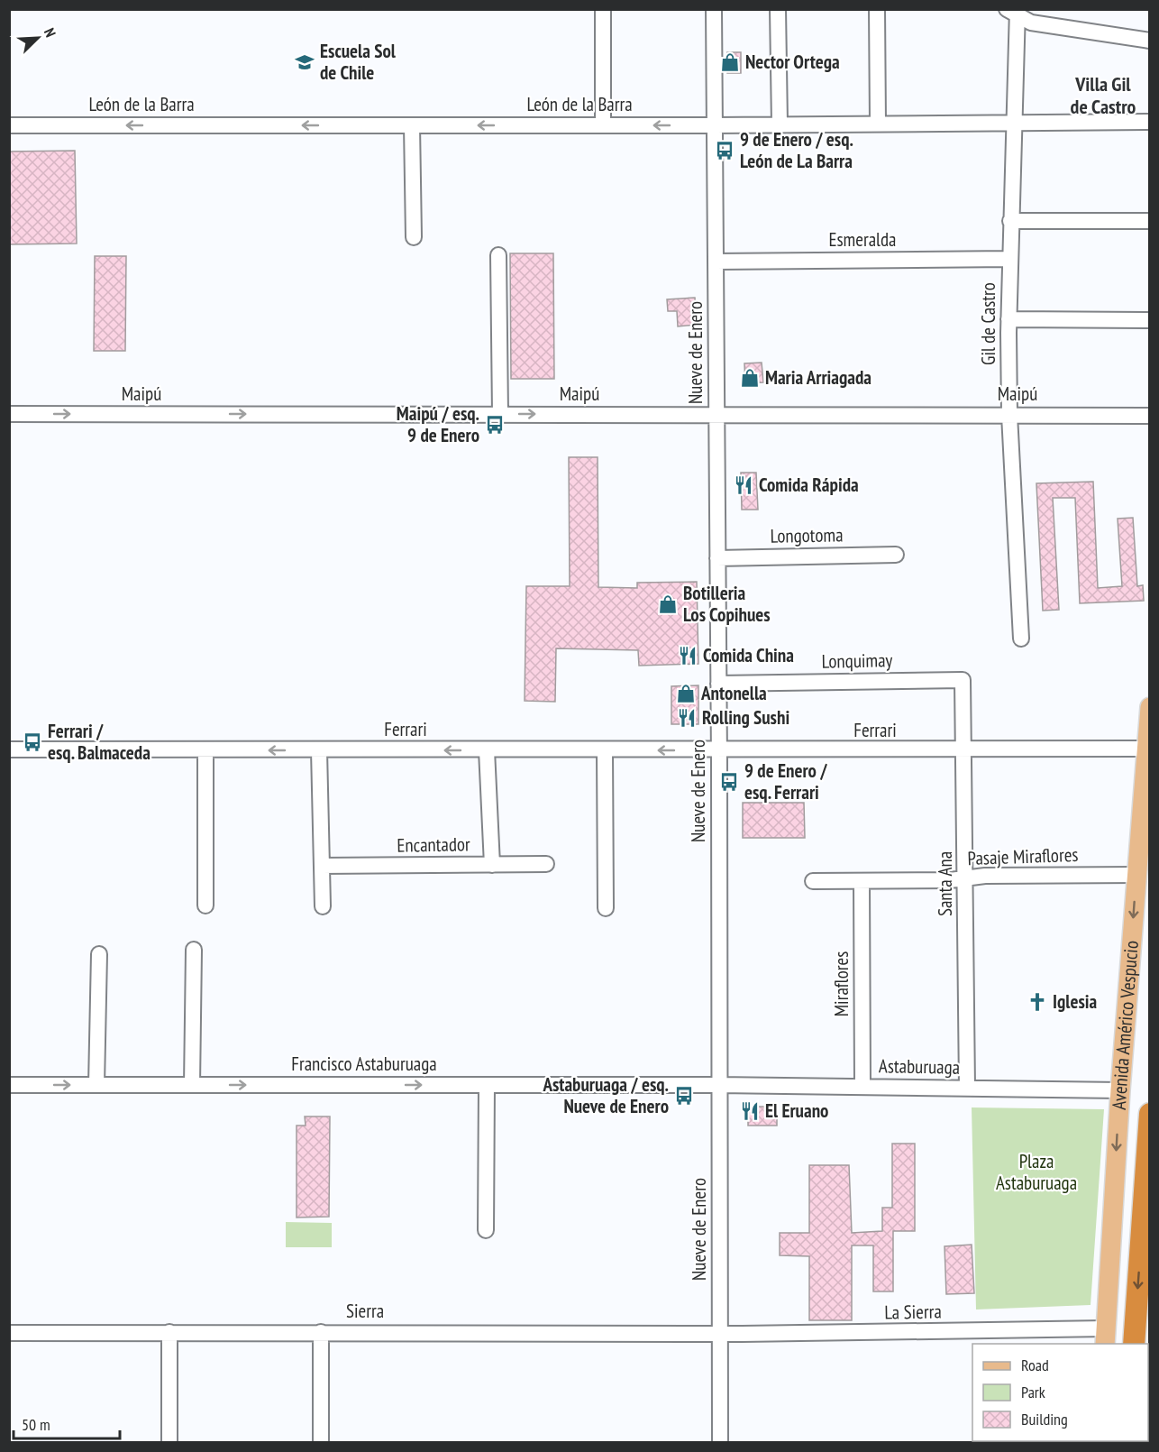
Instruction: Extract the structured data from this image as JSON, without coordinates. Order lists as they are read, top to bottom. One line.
{"streets":{"main road":["Avenida Américo Vespucio"],"street":["León de la Barra","Esmeralda","Gil de Castro","Nueve de Enero","Maipú","Longotoma","Lonquimay","Ferrari","Encantador","Pasaje Miraflores","Santa Ana","Miraflores","Francisco Astaburuaga","Astaburuaga","Sierra","La Sierra"]},"crossings":[["León de la Barra","Gil de Castro"],["León de la Barra","Nueve de Enero"],["Esmeralda","Gil de Castro"],["Esmeralda","Nueve de Enero"],["Gil de Castro","Maipú"],["Nueve de Enero","Maipú"],["Nueve de Enero","Longotoma"],["Nueve de Enero","Lonquimay"],["Nueve de Enero","Ferrari"],["Nueve de Enero","Francisco Astaburuaga"],["Nueve de Enero","Astaburuaga"],["Nueve de Enero","Sierra"],["Nueve de Enero","La Sierra"],["Lonquimay","Santa Ana"],["Ferrari","Santa Ana"],["Ferrari","Avenida Américo Vespucio"],["Pasaje Miraflores","Santa Ana"],["Pasaje Miraflores","Miraflores"],["Pasaje Miraflores","Avenida Américo Vespucio"],["Santa Ana","Astaburuaga"],["Miraflores","Astaburuaga"],["Avenida Américo Vespucio","Astaburuaga"],["Avenida Américo Vespucio","La Sierra"],["Francisco Astaburuaga","Astaburuaga"],["Sierra","La Sierra"]],"one_way":["León de la Barra","Maipú","Avenida Américo Vespucio","Francisco Astaburuaga"],"districts":["Villa Gil de Castro"],"parks":["Plaza Astaburuaga"],"places":{"school or university":["Escuela Sol de Chile"],"shop":["Nector Ortega","Maria Arriagada","Botilleria Los Copihues","Antonella"],"bus stop":["9 de Enero / esq. León de La Barra","Maipú / esq. 9 de Enero","Ferrari / esq. Balmaceda","9 de Enero / esq. Ferrari","Astaburuaga / esq. Nueve de Enero"],"restaurant":["Comida Rápida","Comida China","Rolling Sushi","El Eruano"],"church":["Iglesia"]},"legend":["Road","Park","Building"],"scale_bar":"50 m","north":"top right"}
